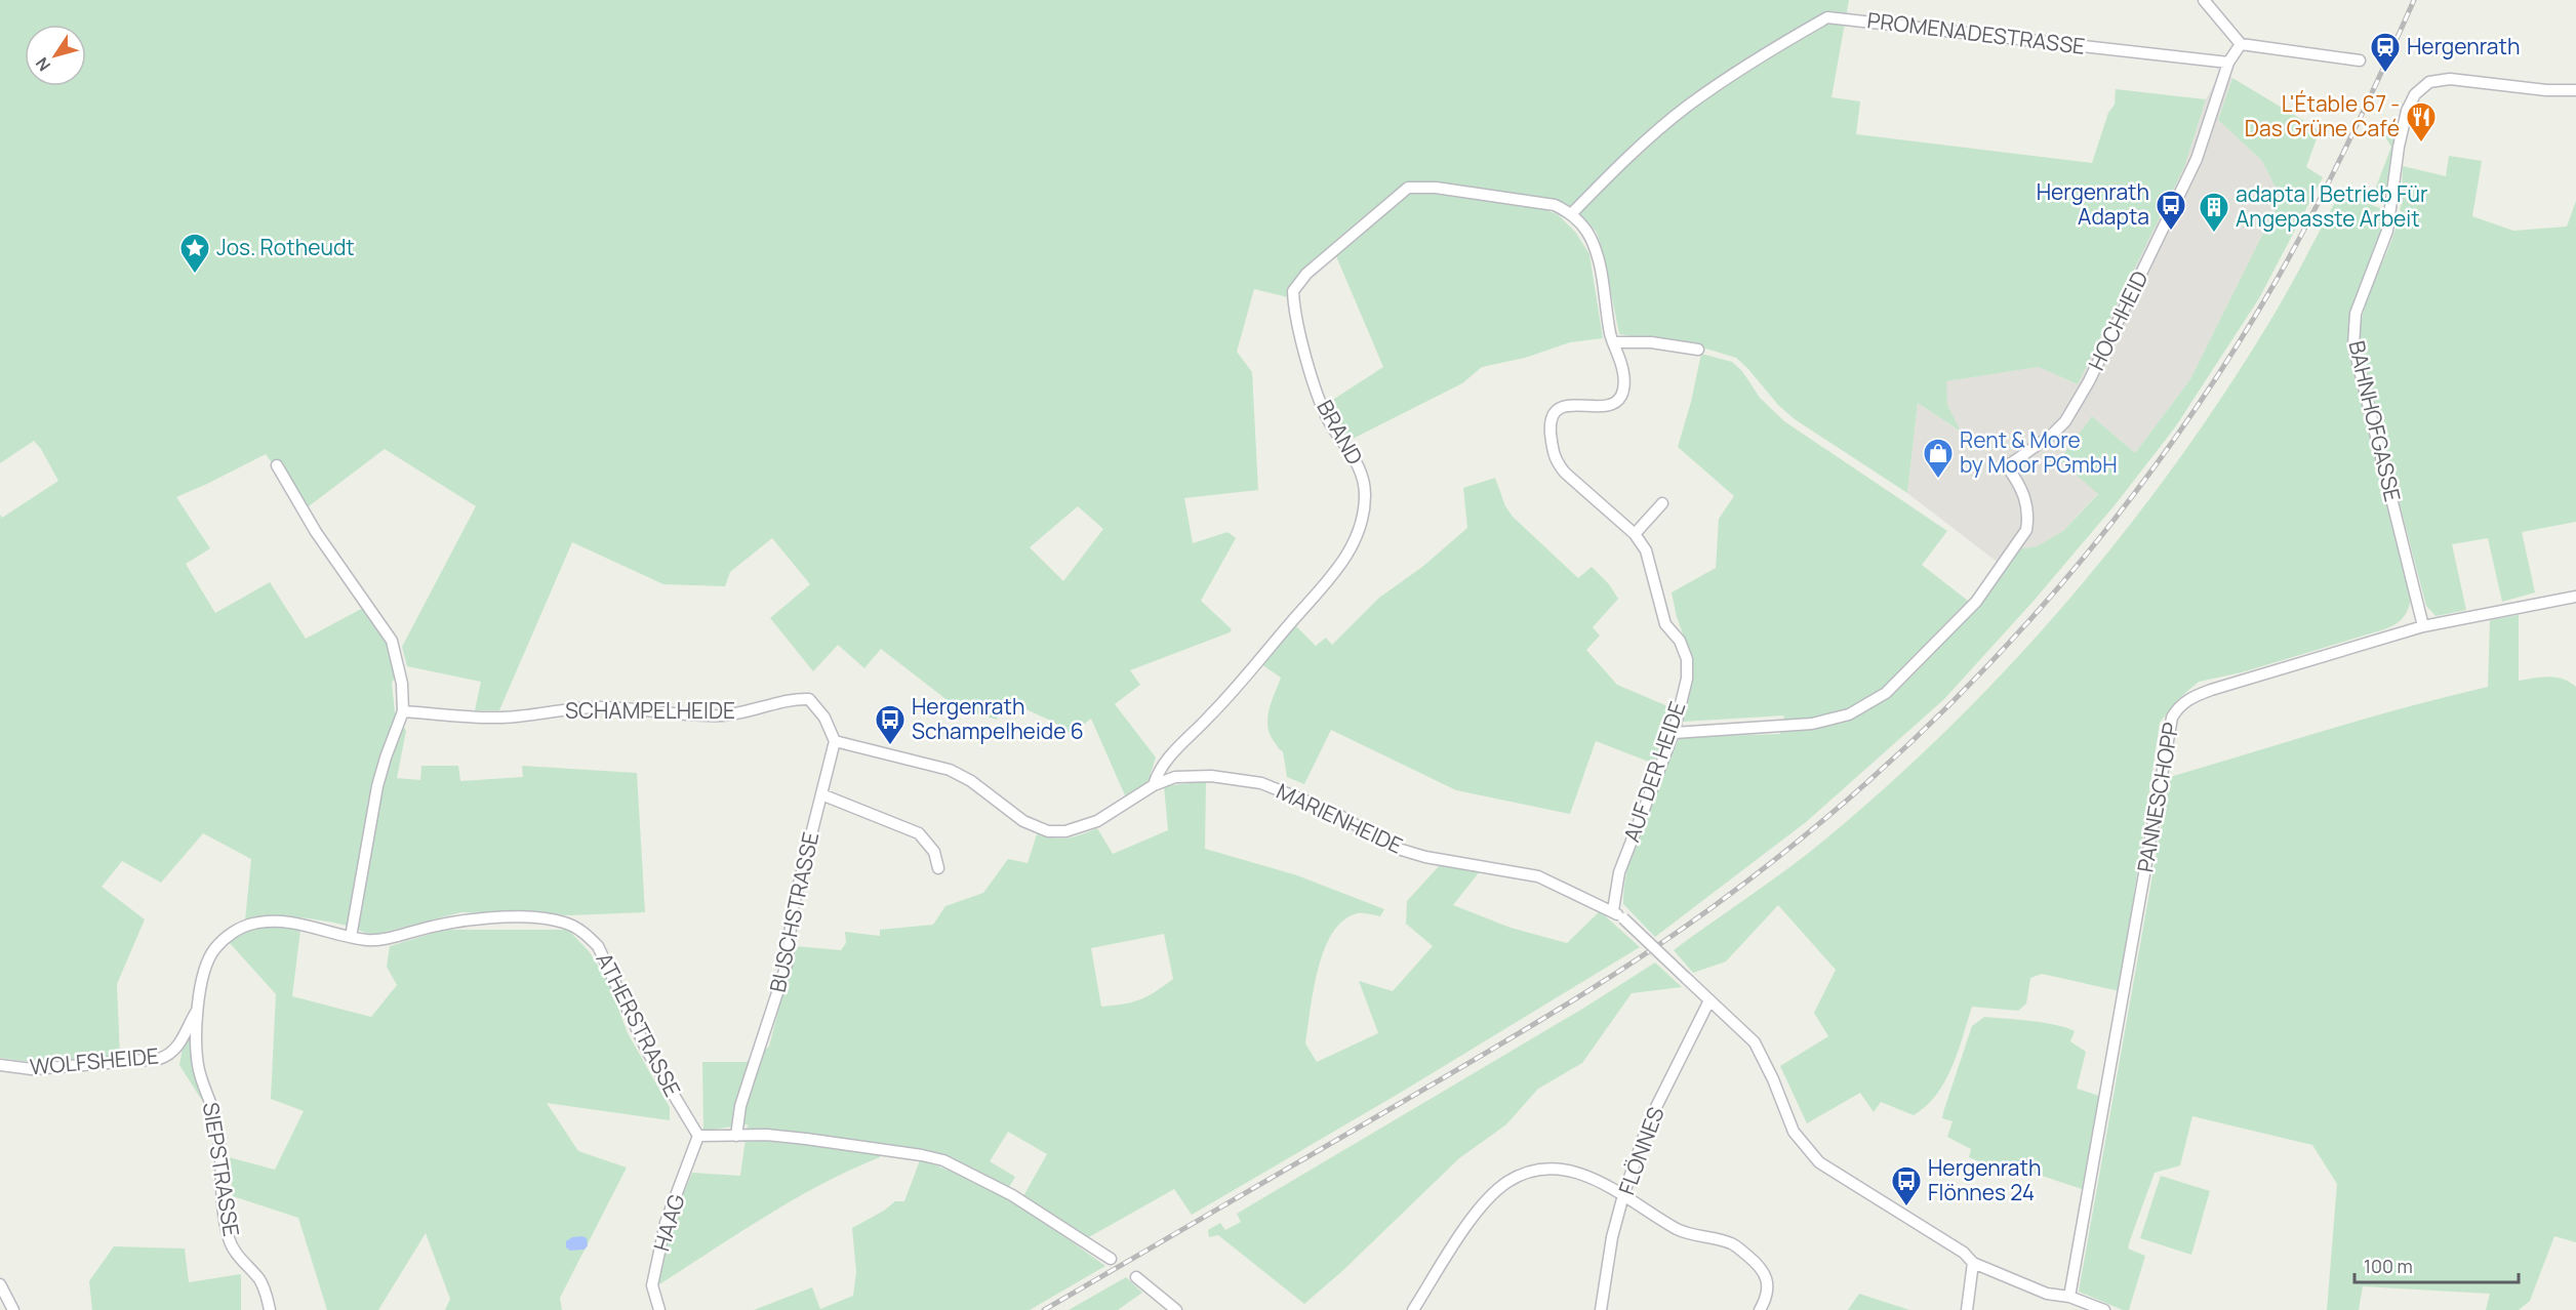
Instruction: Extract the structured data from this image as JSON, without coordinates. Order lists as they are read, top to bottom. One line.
{"streets":{"street":["PROMENADESTRASSE","HOCHHEID","BAHNHOFGASSE","BRAND","SCHAMPELHEIDE","AUF DER HEIDE","PANNESCHOPP","MARIENHEIDE","BUSCHSTRASSE","ATHERSTRASSE","WOLFSHEIDE","FLÖNNES","SIEPSTRASSE","HAAG"]},"crossings":[["PROMENADESTRASSE","HOCHHEID"],["PROMENADESTRASSE","BRAND"],["PROMENADESTRASSE","AUF DER HEIDE"],["HOCHHEID","AUF DER HEIDE"],["BAHNHOFGASSE","PANNESCHOPP"],["BRAND","AUF DER HEIDE"],["BRAND","MARIENHEIDE"],["SCHAMPELHEIDE","MARIENHEIDE"],["SCHAMPELHEIDE","BUSCHSTRASSE"],["AUF DER HEIDE","MARIENHEIDE"],["PANNESCHOPP","MARIENHEIDE"],["MARIENHEIDE","BUSCHSTRASSE"],["MARIENHEIDE","FLÖNNES"],["ATHERSTRASSE","SIEPSTRASSE"],["ATHERSTRASSE","HAAG"],["WOLFSHEIDE","SIEPSTRASSE"]],"places":{"station":["Hergenrath"],"restaurant":["L'Étable 67 - Das Grüne Café"],"bus stop":["Hergenrath Adapta","Hergenrath Schampelheide 6","Hergenrath Flönnes 24"],"building":["adapta | Betrieb Für Angepasste Arbeit"],"place":["Jos. Rotheudt"],"shop":["Rent & More by Moor PGmbH"]},"scale_bar":"100 m","north":"bottom left"}
